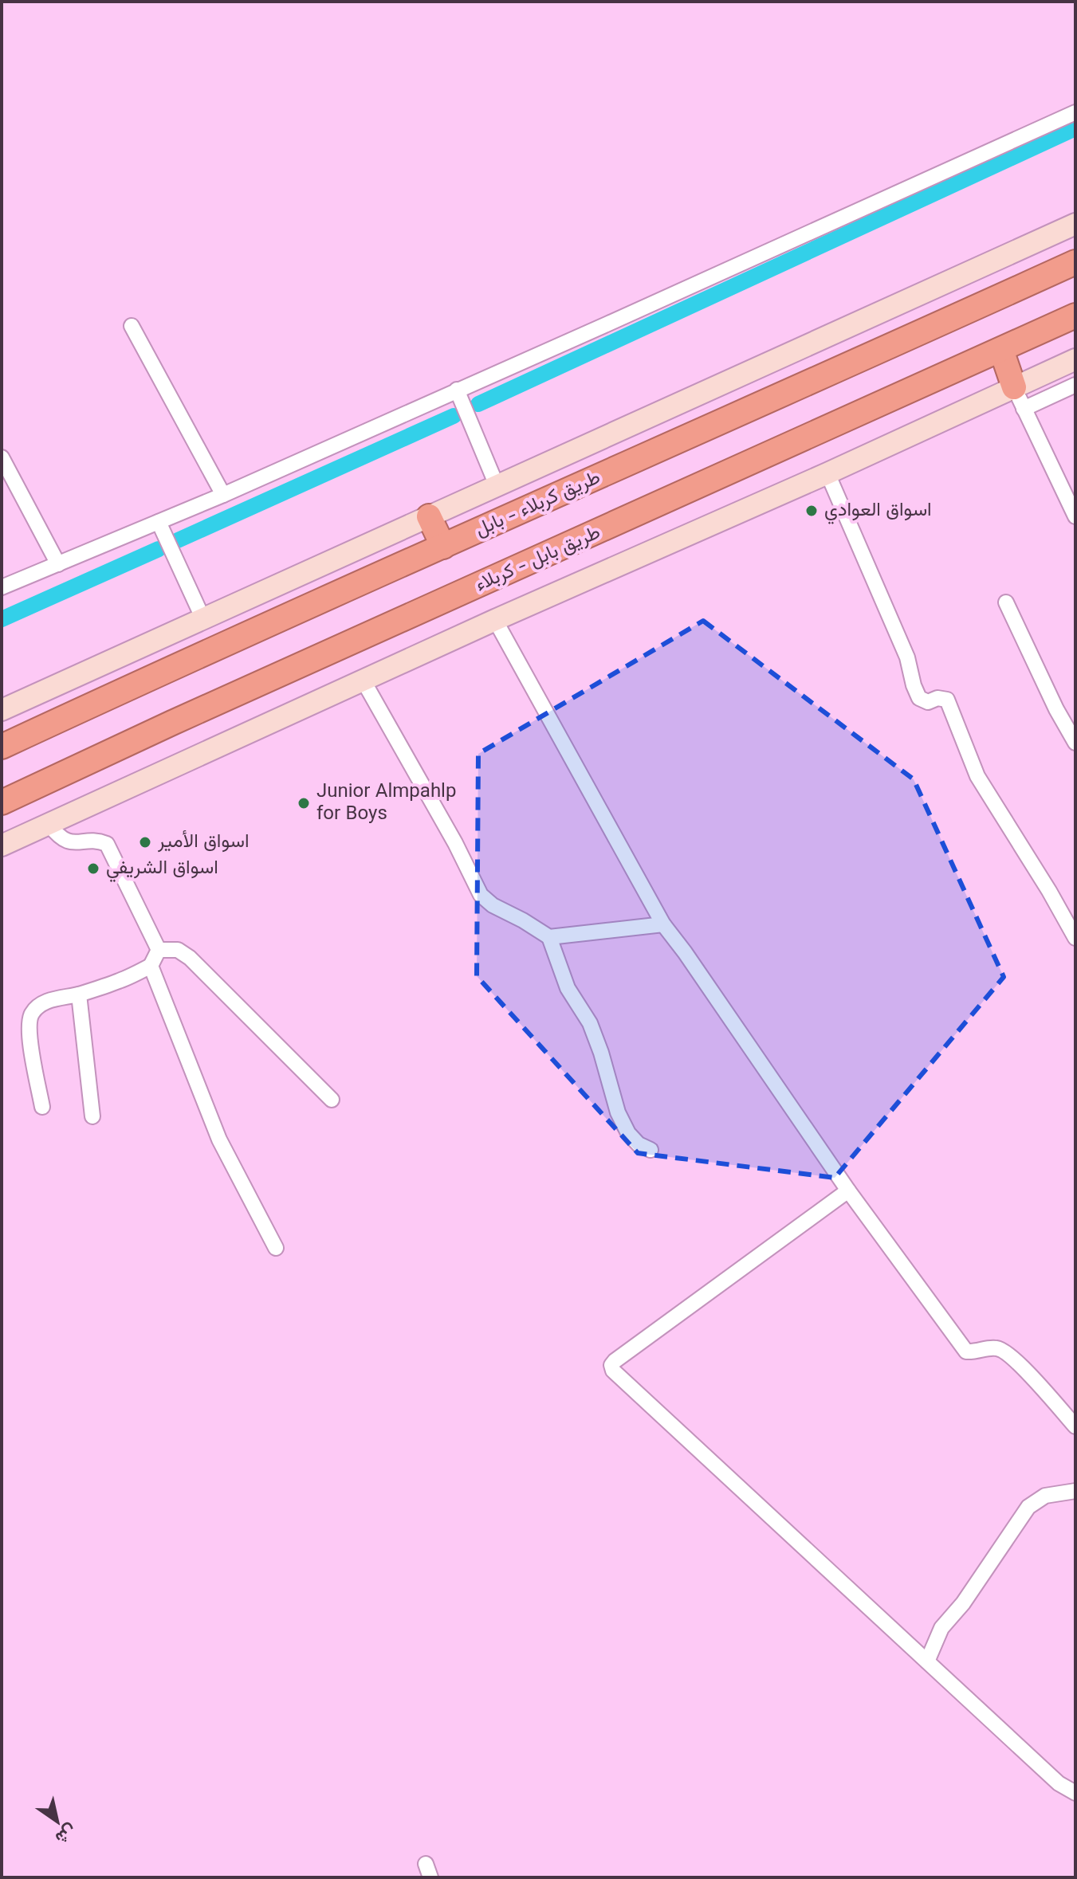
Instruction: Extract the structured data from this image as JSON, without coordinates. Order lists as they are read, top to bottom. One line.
{"streets":{"highway":["طريق كربلاء - بابل","طريق بابل - كربلاء"]},"places":["اسواق العوادي","Junior Almpahlp for Boys","اسواق الأمير","اسواق الشريفي"],"north":"bottom right"}
